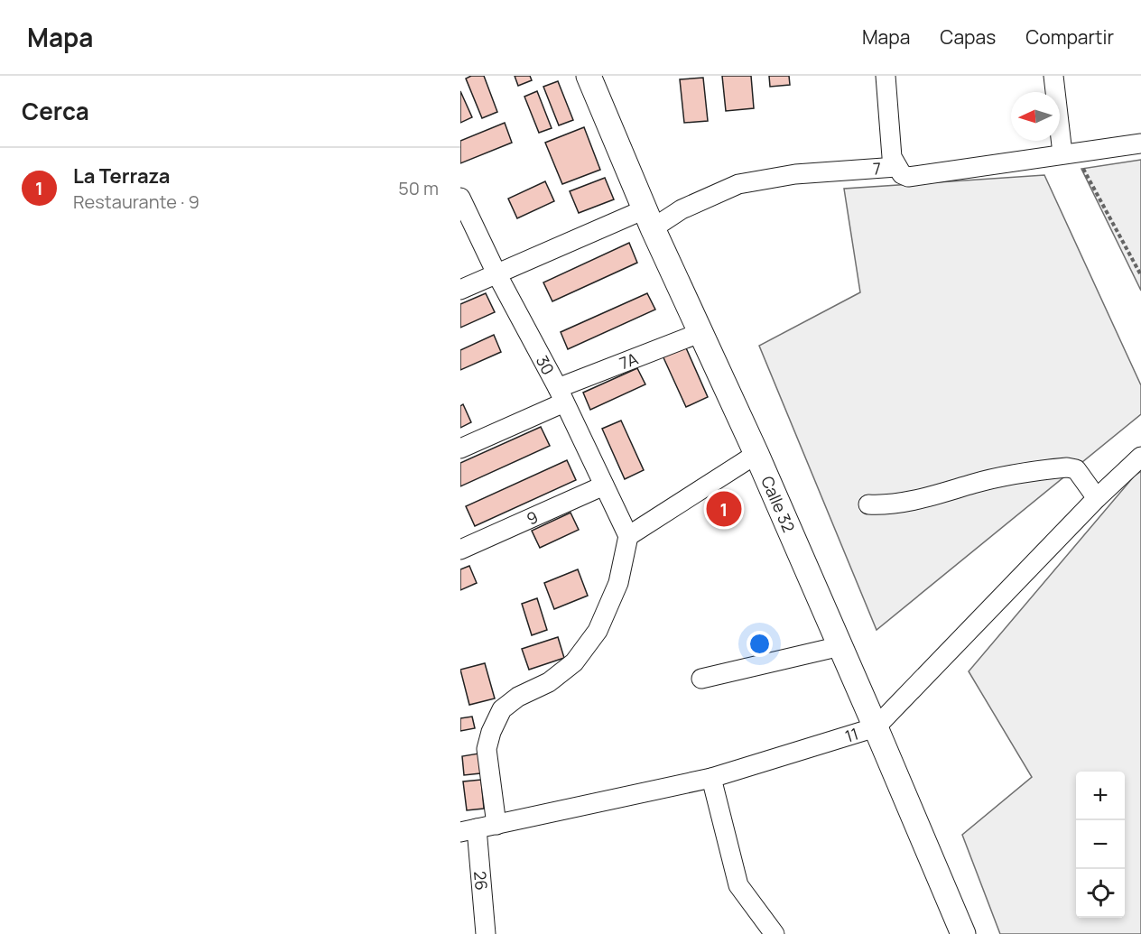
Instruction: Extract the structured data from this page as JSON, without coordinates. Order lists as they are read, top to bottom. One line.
{"streets":{"main road":["Calle 32"],"street":["7","7A","30","9","11","26"]},"crossings":[["7","30"],["7","Calle 32"],["7A","30"],["7A","Calle 32"],["30","9"],["Calle 32","11"],["11","26"]],"north":"left","page":{"header":"Mapa","nav":["Mapa","Capas","Compartir"],"heading":"Cerca","list":[{"mark":"1","name":"La Terraza","note":"Restaurante · 9","value":"50 m"}],"pins":"1","map_buttons":["+","−"]}}
